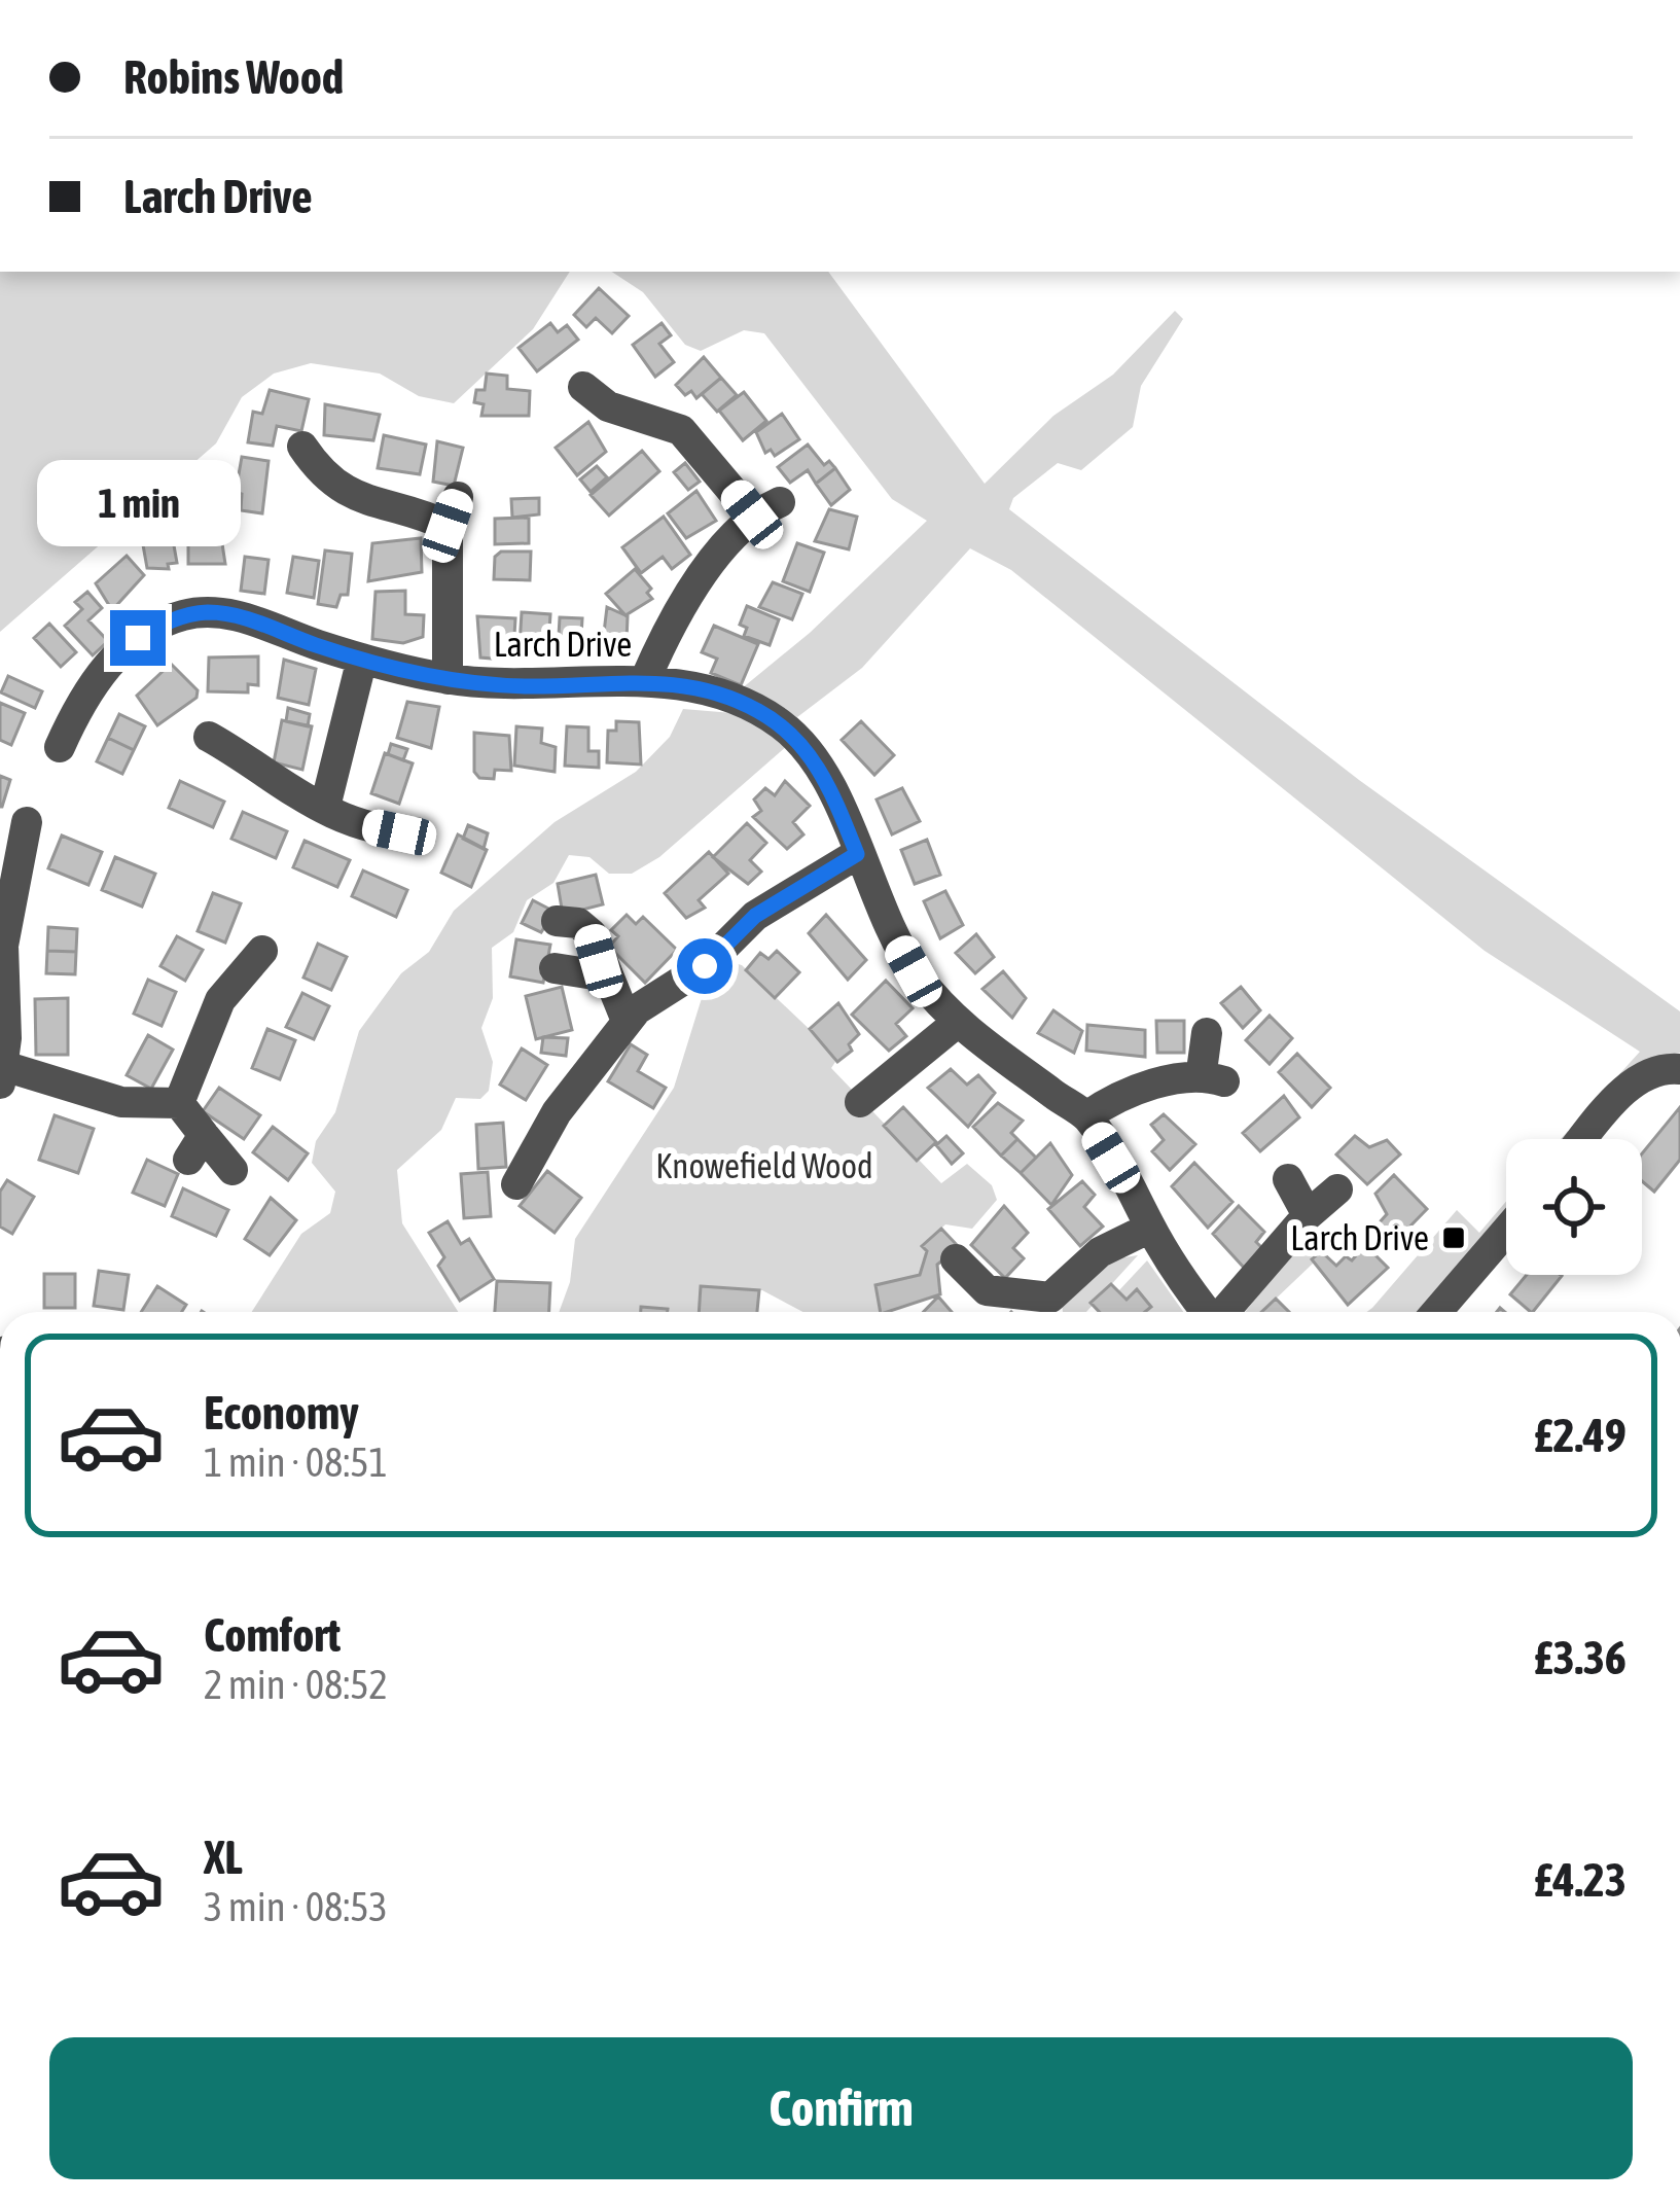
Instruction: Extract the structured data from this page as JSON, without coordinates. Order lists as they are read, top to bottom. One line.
{"streets":{"street":["Larch Drive"]},"parks":["Knowefield Wood"],"places":{"transit":["Larch Drive"]},"page":{"banner":["Robins Wood","Larch Drive"],"bubble":"1 min","list":[{"name":"Economy","note":"1 min · 08:51","value":"£2.49"},{"name":"Comfort","note":"2 min · 08:52","value":"£3.36"},{"name":"XL","note":"3 min · 08:53","value":"£4.23"}],"buttons":"Confirm"}}
